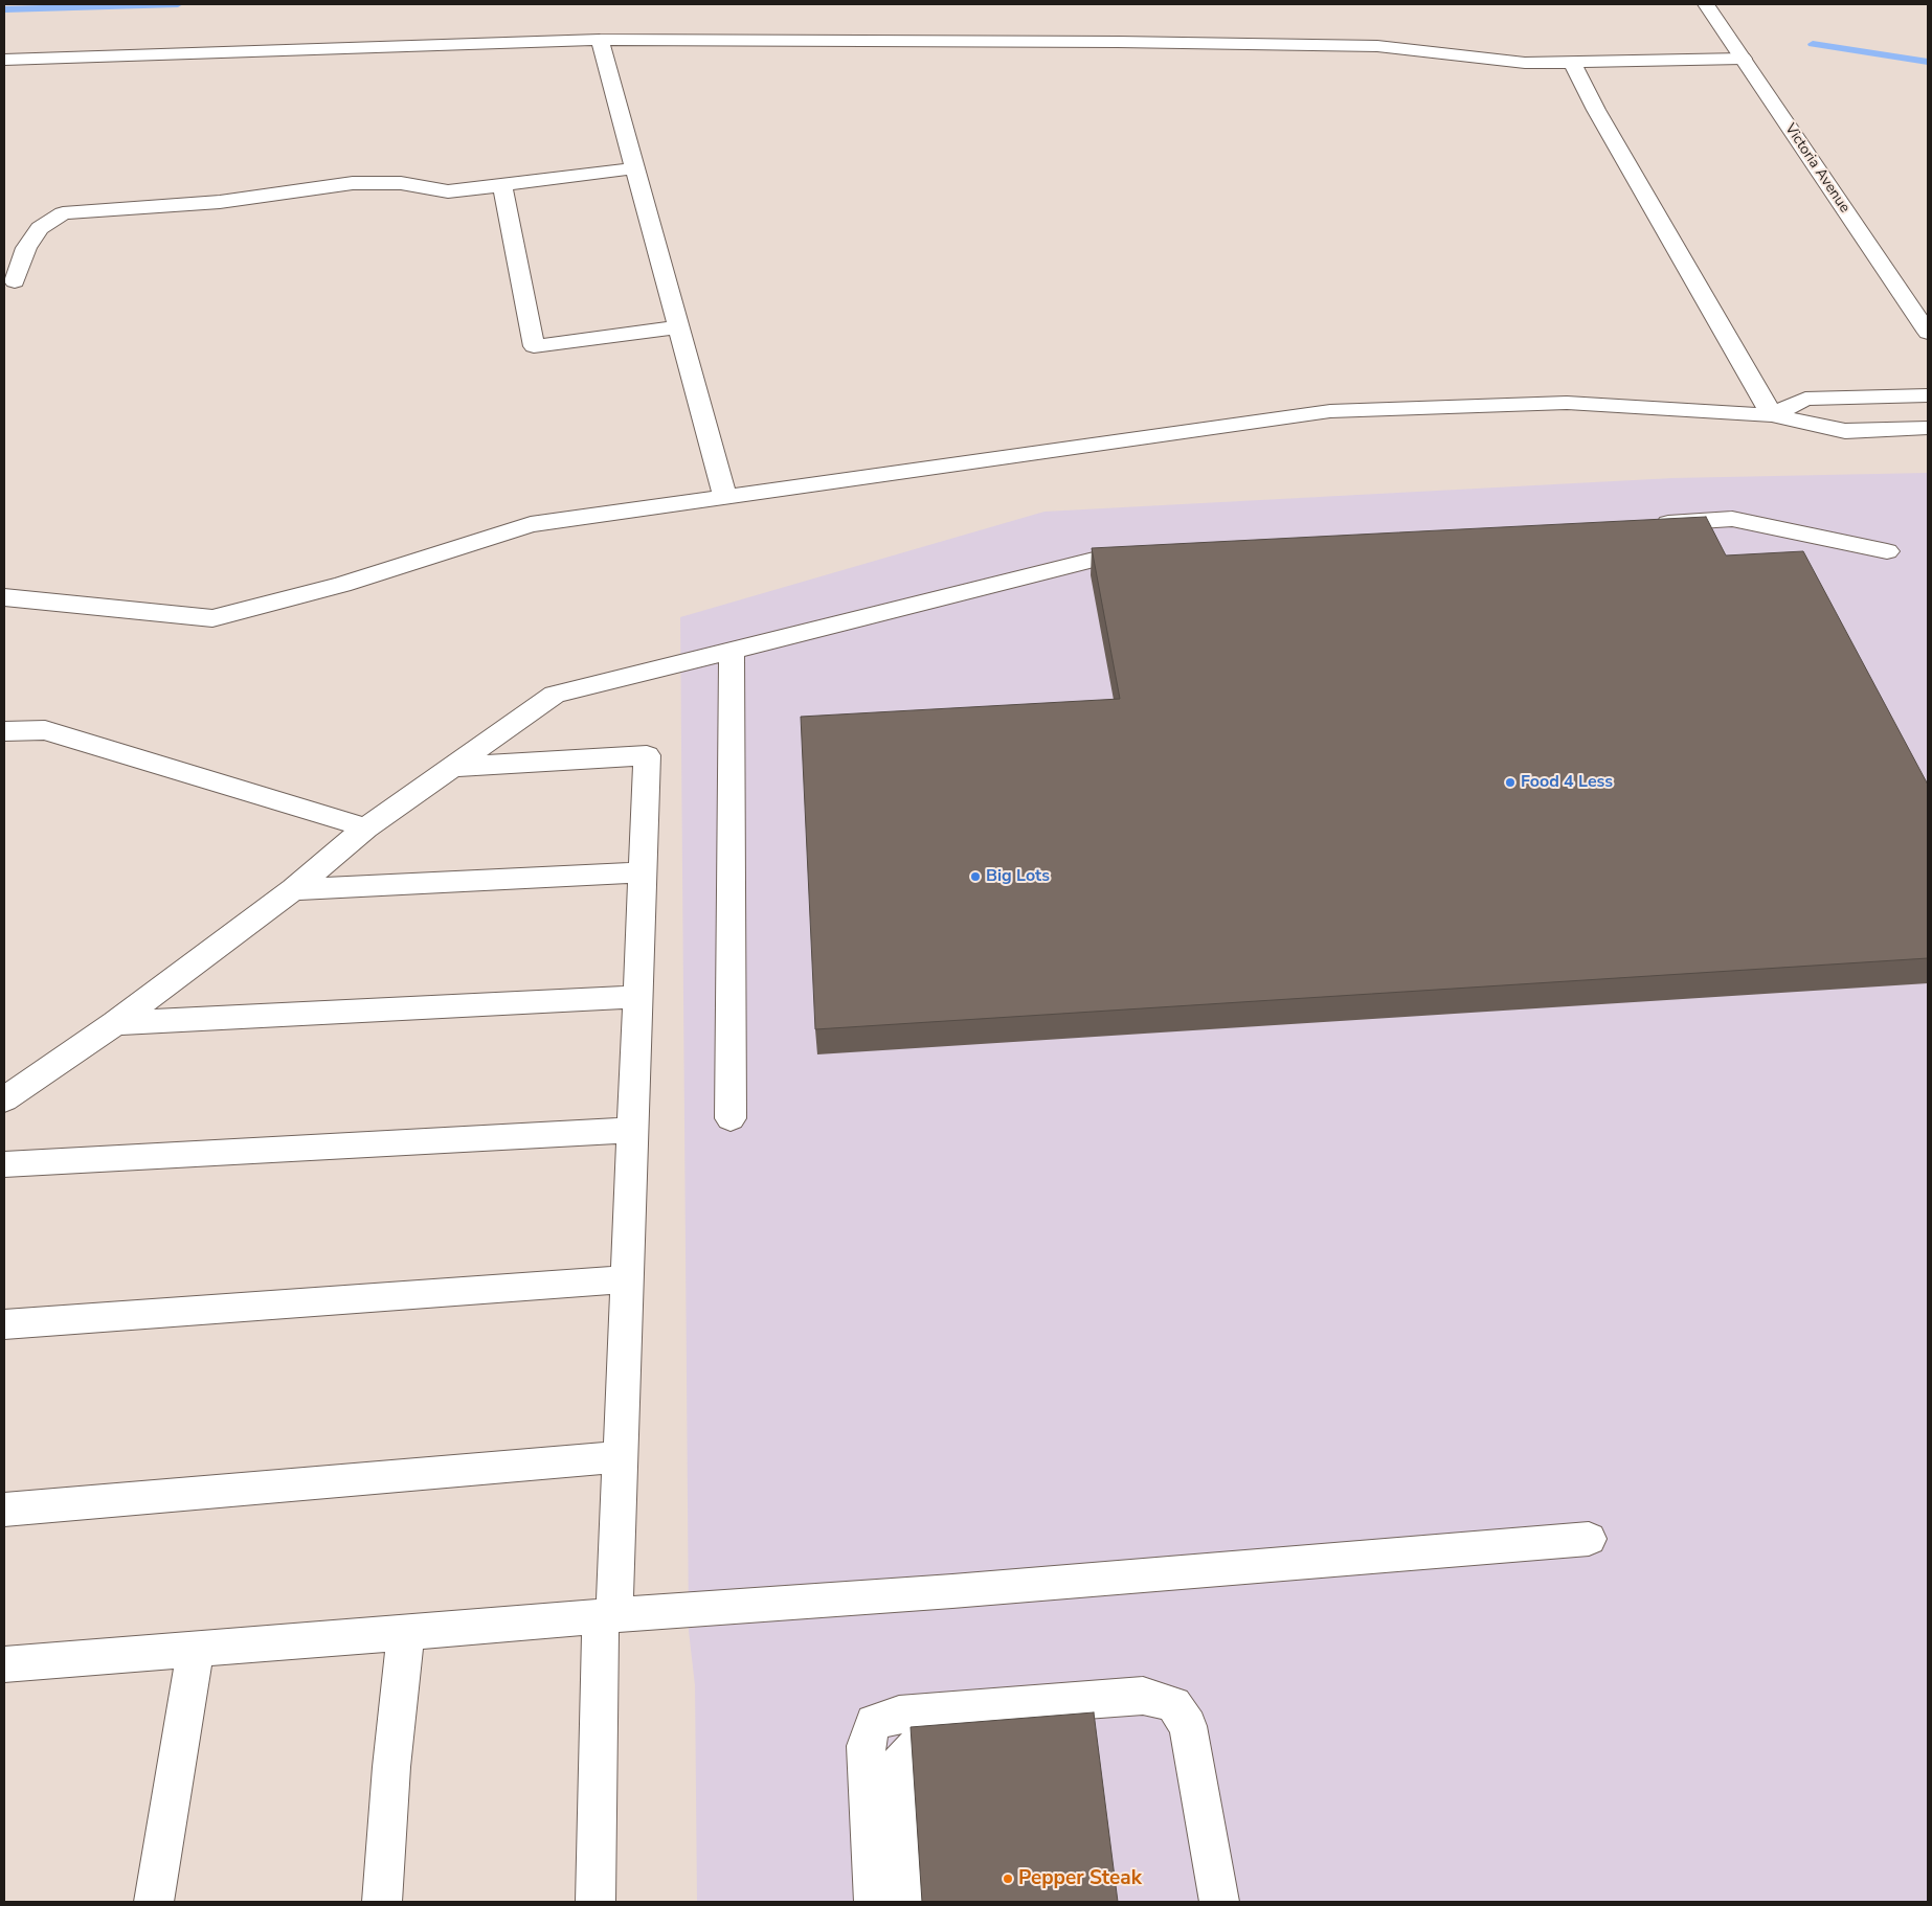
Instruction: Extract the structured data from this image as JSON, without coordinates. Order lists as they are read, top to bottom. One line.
{"streets":{"main road":["Victoria Avenue"]},"places":["Food 4 Less","Big Lots","Pepper Steak"]}
